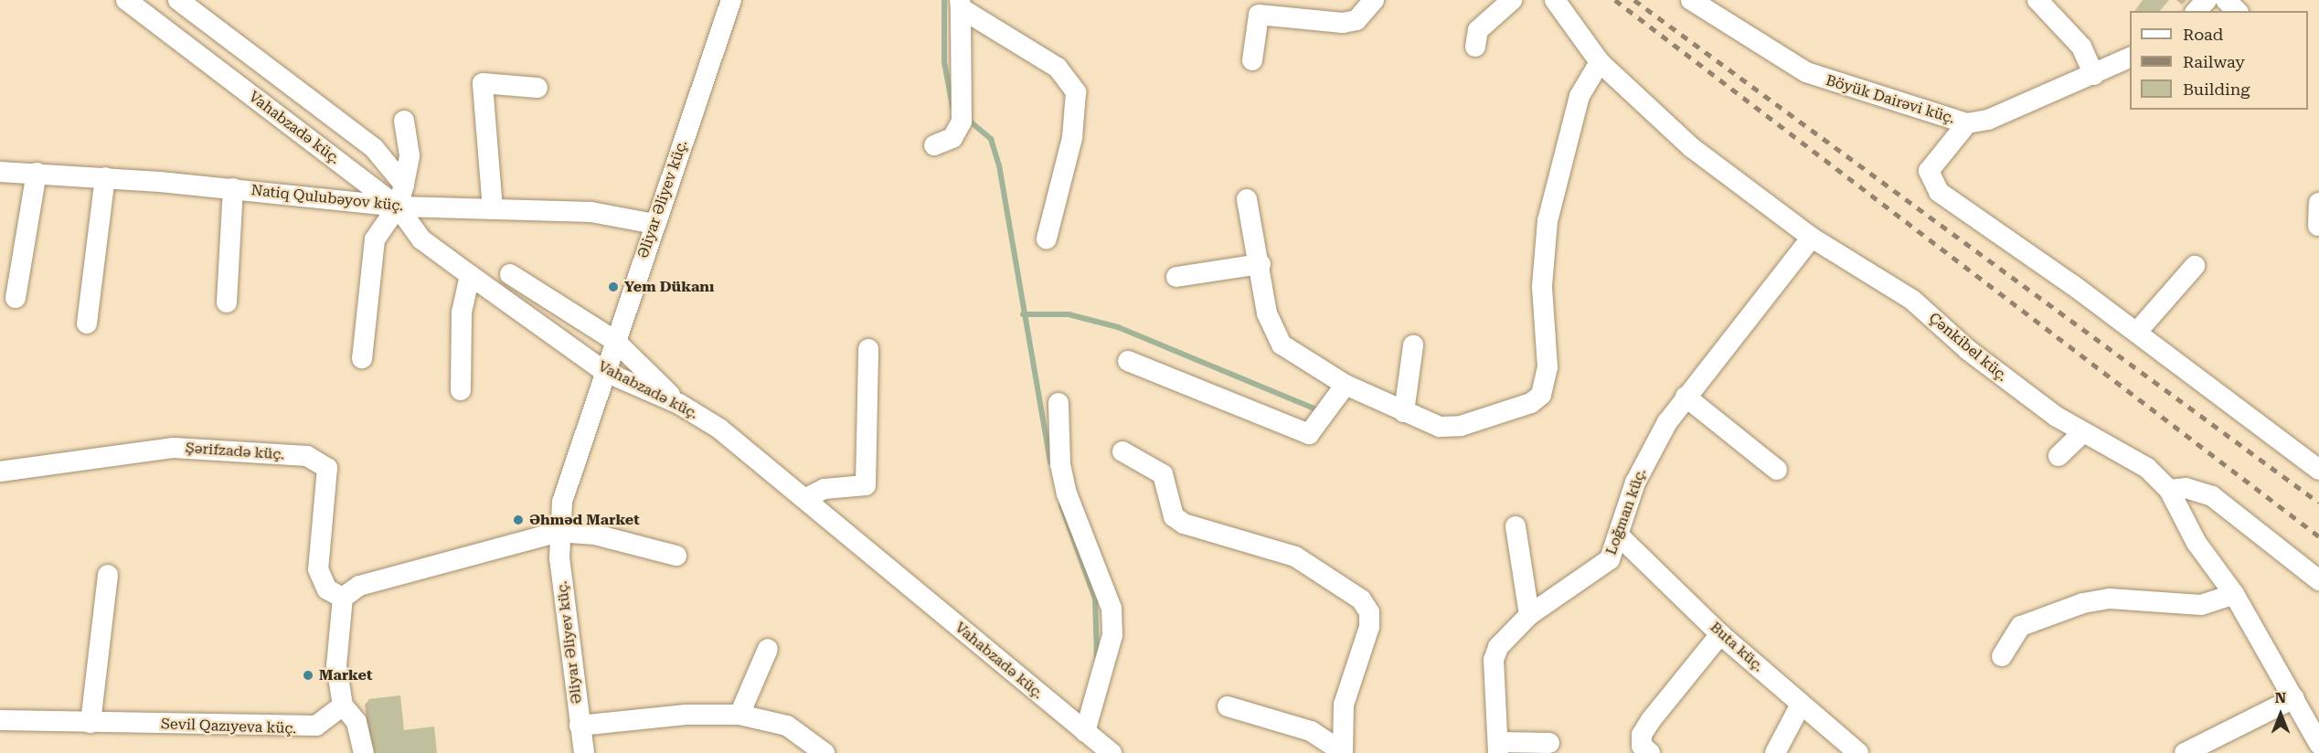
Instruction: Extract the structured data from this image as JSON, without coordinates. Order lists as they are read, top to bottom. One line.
{"streets":{"street":["Böyük Dairəvi küç.","Vahabzadə küç.","Natiq Qulubəyov küç.","Əliyar Əliyev küç.","Çənkibel küç.","Şərifzadə küç.","Loğman küç.","Buta küç.","Sevil Qazıyeva küç."]},"crossings":[["Vahabzadə küç.","Natiq Qulubəyov küç."],["Vahabzadə küç.","Əliyar Əliyev küç."],["Natiq Qulubəyov küç.","Əliyar Əliyev küç."],["Çənkibel küç.","Loğman küç."],["Loğman küç.","Buta küç."]],"places":["Yem Dükanı","Əhməd Market","Market"],"legend":["Road","Railway","Building"],"north":"top"}
